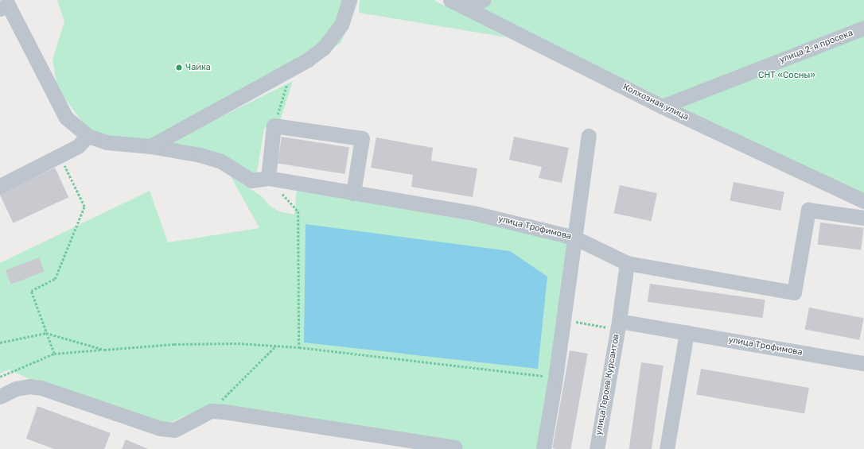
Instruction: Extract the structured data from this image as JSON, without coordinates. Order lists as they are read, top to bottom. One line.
{"streets":{"street":["улица 2-я просека","Колхозная улица","улица Трофимова","улица Героев Курсантов"]},"crossings":[["улица 2-я просека","Колхозная улица"],["улица Трофимова","улица Героев Курсантов"]],"parks":["СНТ «Сосны»"],"places":["Чайка"]}
